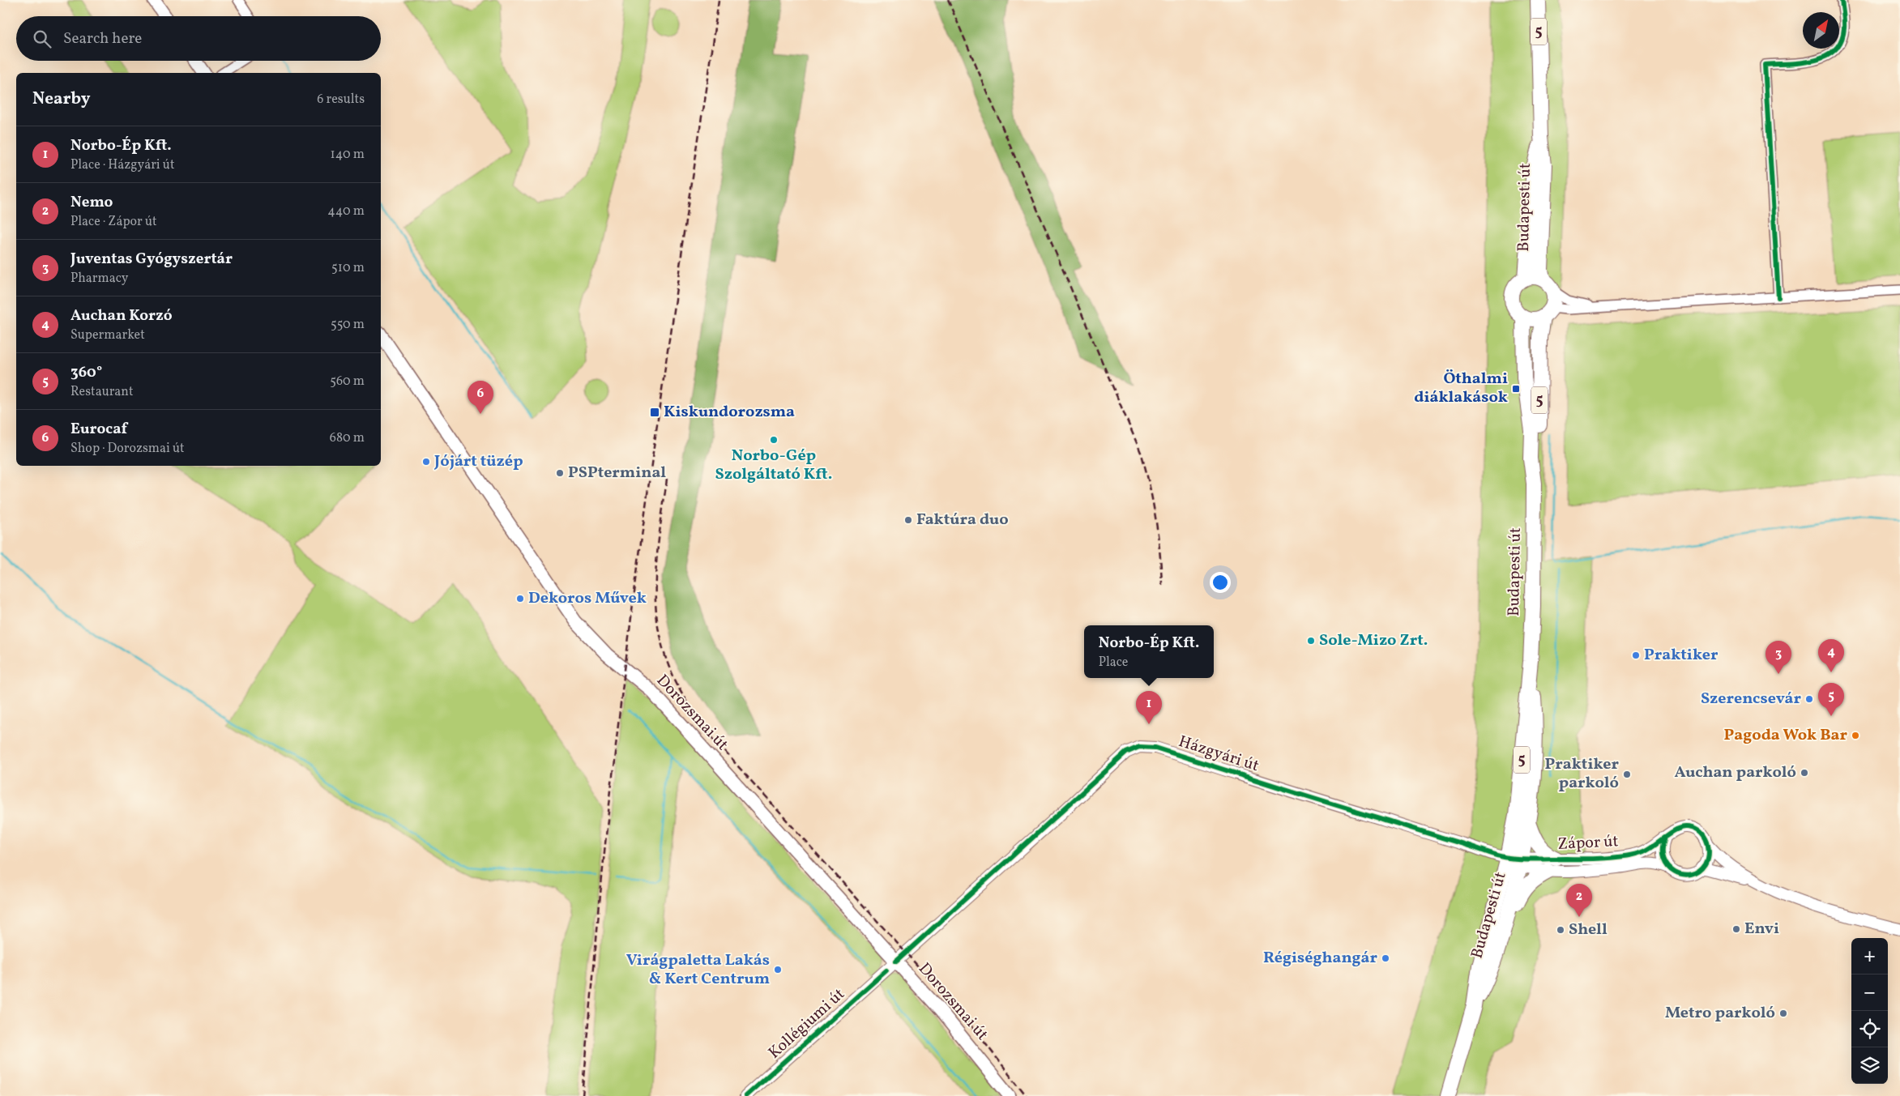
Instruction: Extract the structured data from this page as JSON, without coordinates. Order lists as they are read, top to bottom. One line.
{"streets":{"main road":["5","Budapesti út","Dorozsmai út"],"street":["Házgyári út","Zápor út","Kollégiumi út"]},"crossings":[["Budapesti út","Házgyári út"],["Budapesti út","Zápor út"],["Dorozsmai út","Házgyári út"],["Dorozsmai út","Kollégiumi út"],["Házgyári út","Zápor út"],["Házgyári út","Kollégiumi út"]],"places":{"transit":["Öthalmi diáklakások","Kiskundorozsma"],"other":["Norbo-Gép Szolgáltató Kft.","Jójárt tüzép","PSPterminal","Faktúra duo","Dekoros Művek","Sole-Mizo Zrt.","Praktiker","Szerencsevár","Pagoda Wok Bar","Auchan parkoló","Praktiker parkoló","Envi","Shell","Régiséghangár","Virágpaletta Lakás & Kert Centrum","Metro parkoló"]},"north":"top right","page":{"search":"Search here","heading":["Nearby","6 results"],"list":[{"mark":"1","name":"Norbo-Ép Kft.","note":"Place · Házgyári út","value":"140 m"},{"mark":"2","name":"Nemo","note":"Place · Zápor út","value":"440 m"},{"mark":"3","name":"Juventas Gyógyszertár","note":"Pharmacy","value":"510 m"},{"mark":"4","name":"Auchan Korzó","note":"Supermarket","value":"550 m"},{"mark":"5","name":"360°","note":"Restaurant","value":"560 m"},{"mark":"6","name":"Eurocaf","note":"Shop · Dorozsmai út","value":"680 m"}],"pins":["6","4","3","5","1","2"],"popup":["Norbo-Ép Kft.","Place"],"map_buttons":["+","−"]}}
